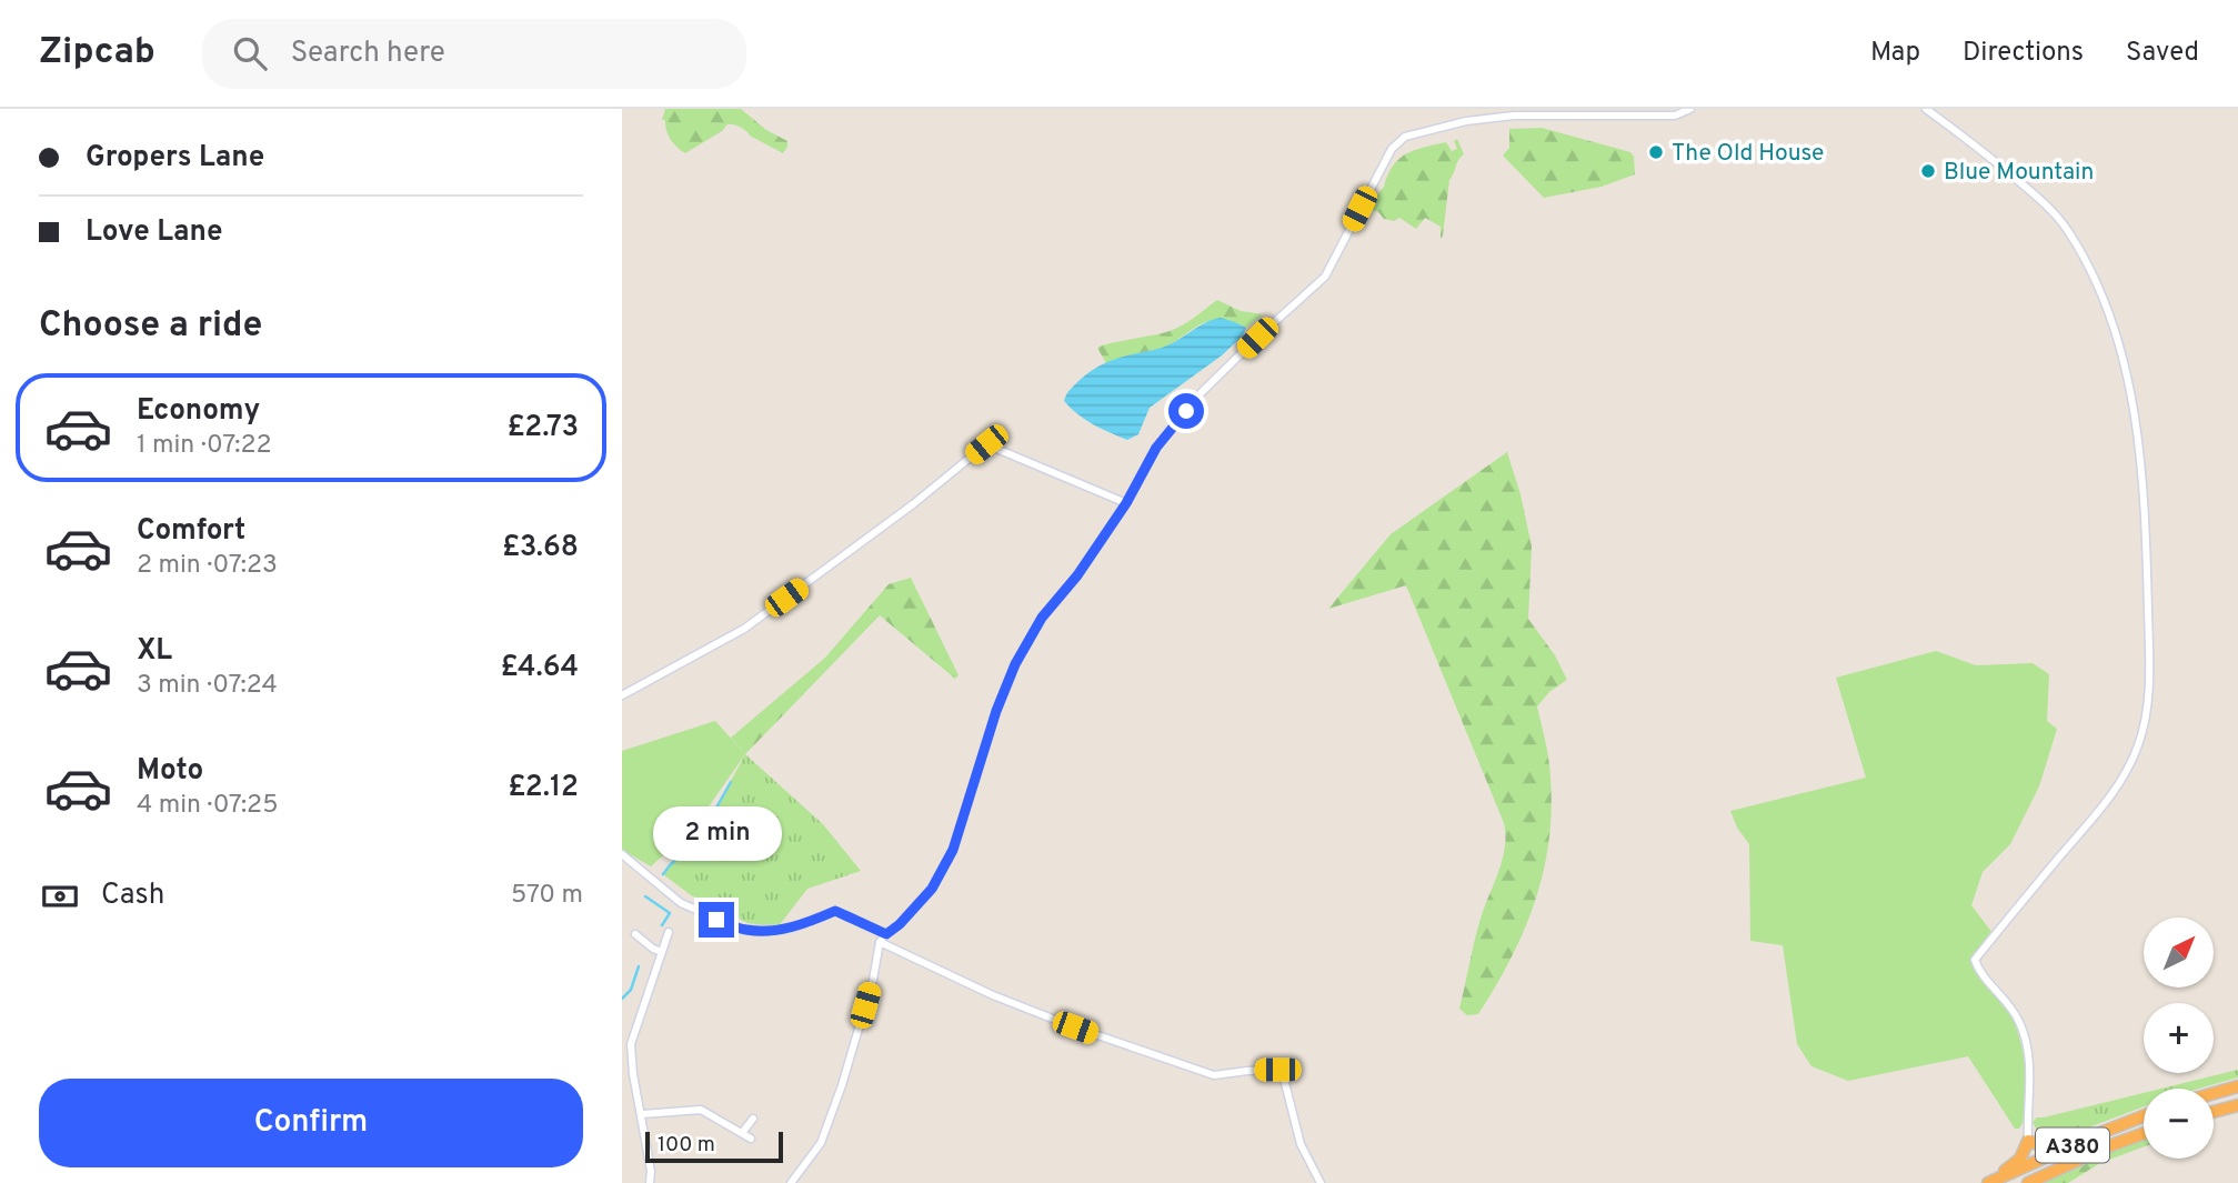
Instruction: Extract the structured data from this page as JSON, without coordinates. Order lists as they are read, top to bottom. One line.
{"streets":{"highway":["A380"]},"places":["The Old House","Blue Mountain"],"scale_bar":"100 m","north":"top right","page":{"header":"Zipcab","search":"Search here","nav":["Map","Directions","Saved"],"banner":["Gropers Lane","Love Lane"],"heading":"Choose a ride","list":[{"name":"Economy","note":"1 min · 07:22","value":"£2.73"},{"name":"Comfort","note":"2 min · 07:23","value":"£3.68"},{"name":"XL","note":"3 min · 07:24","value":"£4.64"},{"name":"Moto","note":"4 min · 07:25","value":"£2.12"}],"bubble":"2 min","pay":["Cash","570 m"],"map_buttons":["+","−"],"buttons":"Confirm","scale":"100 m"}}
